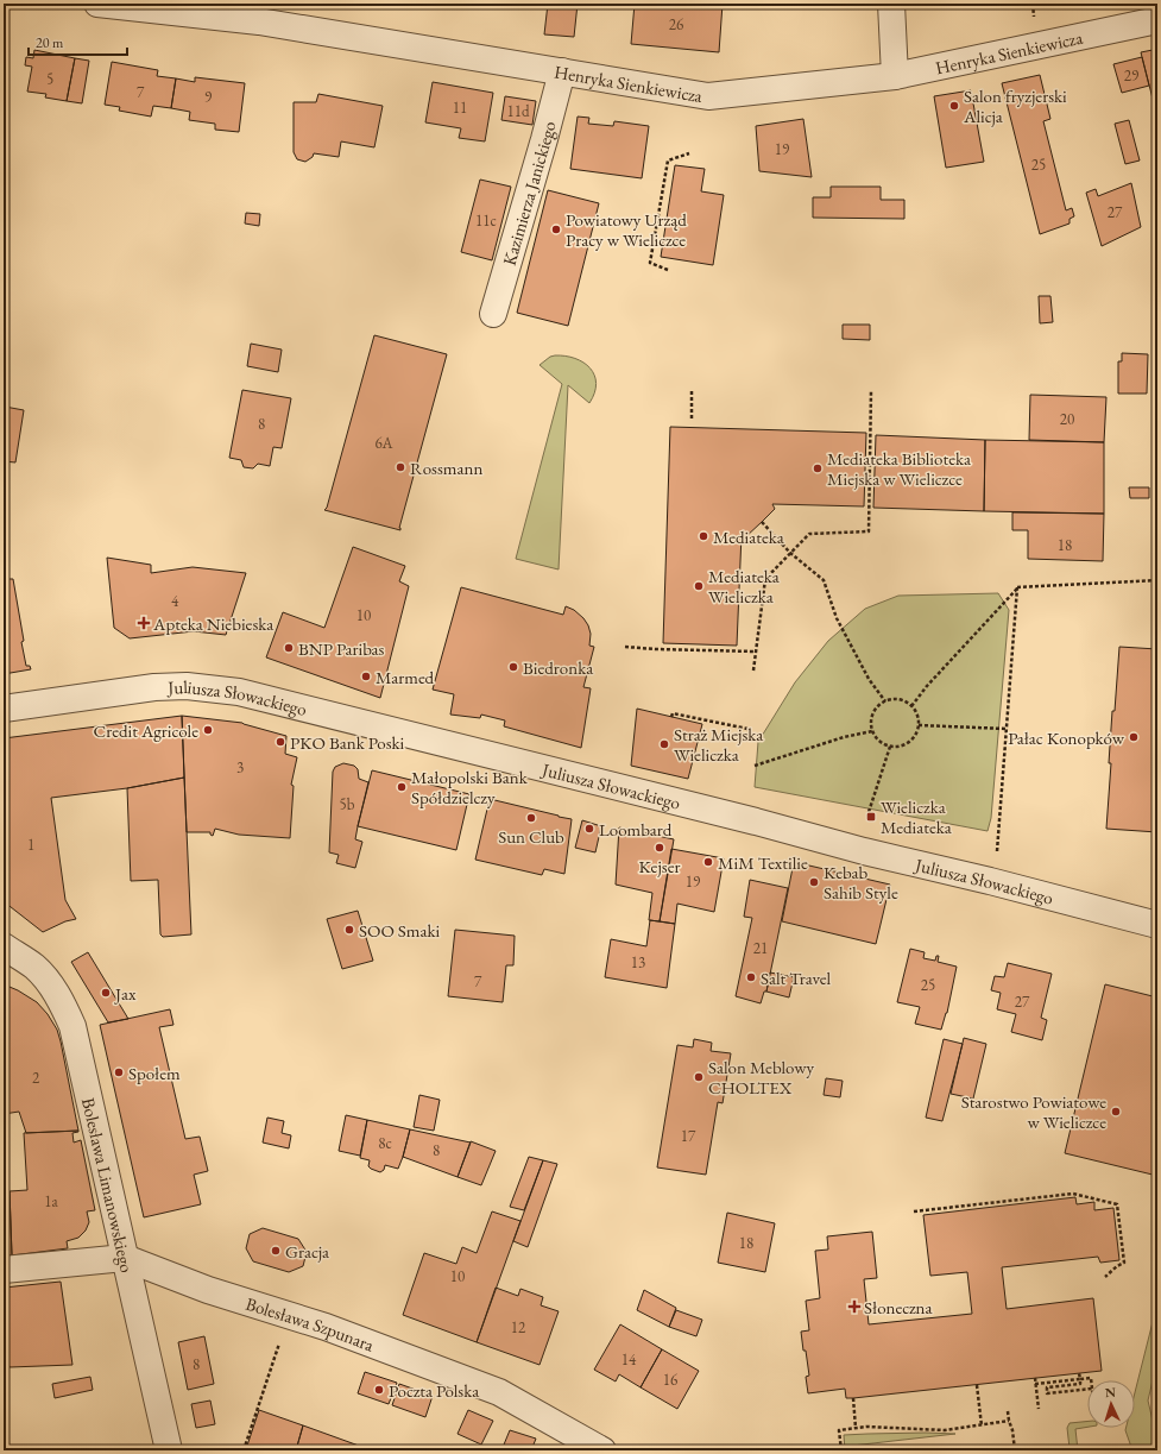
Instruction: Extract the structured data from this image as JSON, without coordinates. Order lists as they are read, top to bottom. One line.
{"streets":{"street":["Henryka Sienkiewicza","Kazimierza Janickiego","Juliusza Słowackiego","Bolesława Limanowskiego","Bolesława Szpunara"]},"crossings":[["Henryka Sienkiewicza","Kazimierza Janickiego"],["Bolesława Limanowskiego","Bolesława Szpunara"]],"places":{"other":["Salon fryzjerski Alicja","Powiatowy Urząd Pracy w Wieliczce","Rossmann","Mediateka Biblioteka Miejska w Wieliczce","Mediateka","Mediateka Wieliczka","BNP Paribas","Biedronka","Marmed","Credit Agricole","Pałac Konopków","PKO Bank Poski","Straż Miejska Wieliczka","Małopolski Bank Spółdzielczy","Sun Club","Loombard","Kejser","MiM Textilie","Kebab Sahib Style","SOO Smaki","Salt Travel","Jax","Społem","Salon Meblowy CHOLTEX","Starostwo Powiatowe w Wieliczce","Gracja","Poczta Polska"],"health":["Apteka Niebieska","Słoneczna"],"transit":["Wieliczka Mediateka"]},"house_numbers":["26","29","5","7","9","11","11d","19","25","27","11c","20","8","6A","18","4","10","3","5b","1","19","21","13","7","25","27","2","17","8c","8","1a","18","10","12","14","8","16"],"scale_bar":"20 m","north":"top"}
